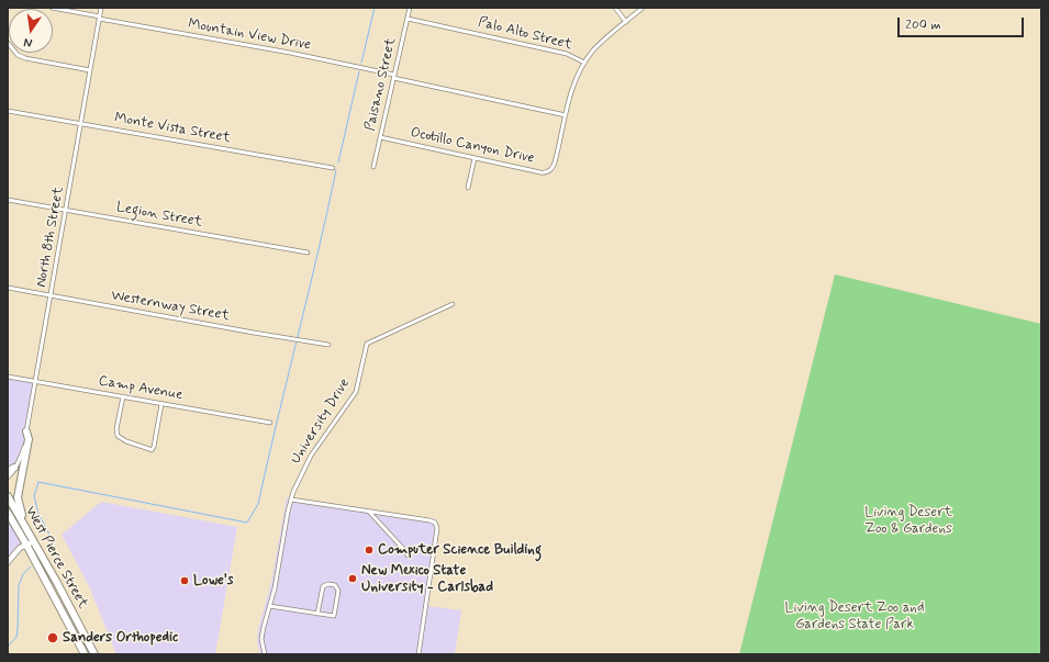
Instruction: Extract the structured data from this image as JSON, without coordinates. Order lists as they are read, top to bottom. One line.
{"streets":{"highway":["West Pierce Street"],"street":["Palo Alto Street","Mountain View Drive","Paisano Street","Monte Vista Street","Ocotillo Canyon Drive","Legion Street","North 8th Street","Westernway Street","Camp Avenue","University Drive"]},"crossings":[["Palo Alto Street","Paisano Street"],["Palo Alto Street","Ocotillo Canyon Drive"],["Mountain View Drive","Paisano Street"],["Mountain View Drive","Ocotillo Canyon Drive"],["Mountain View Drive","North 8th Street"],["Paisano Street","Ocotillo Canyon Drive"],["Monte Vista Street","North 8th Street"],["Legion Street","North 8th Street"],["North 8th Street","Westernway Street"],["North 8th Street","Camp Avenue"]],"parks":["Living Desert Zoo & Gardens","Living Desert Zoo and Gardens State Park"],"places":["Computer Science Building","New Mexico State University - Carlsbad","Lowe's","Sanders Orthopedic"],"scale_bar":"200 m","north":"bottom"}
